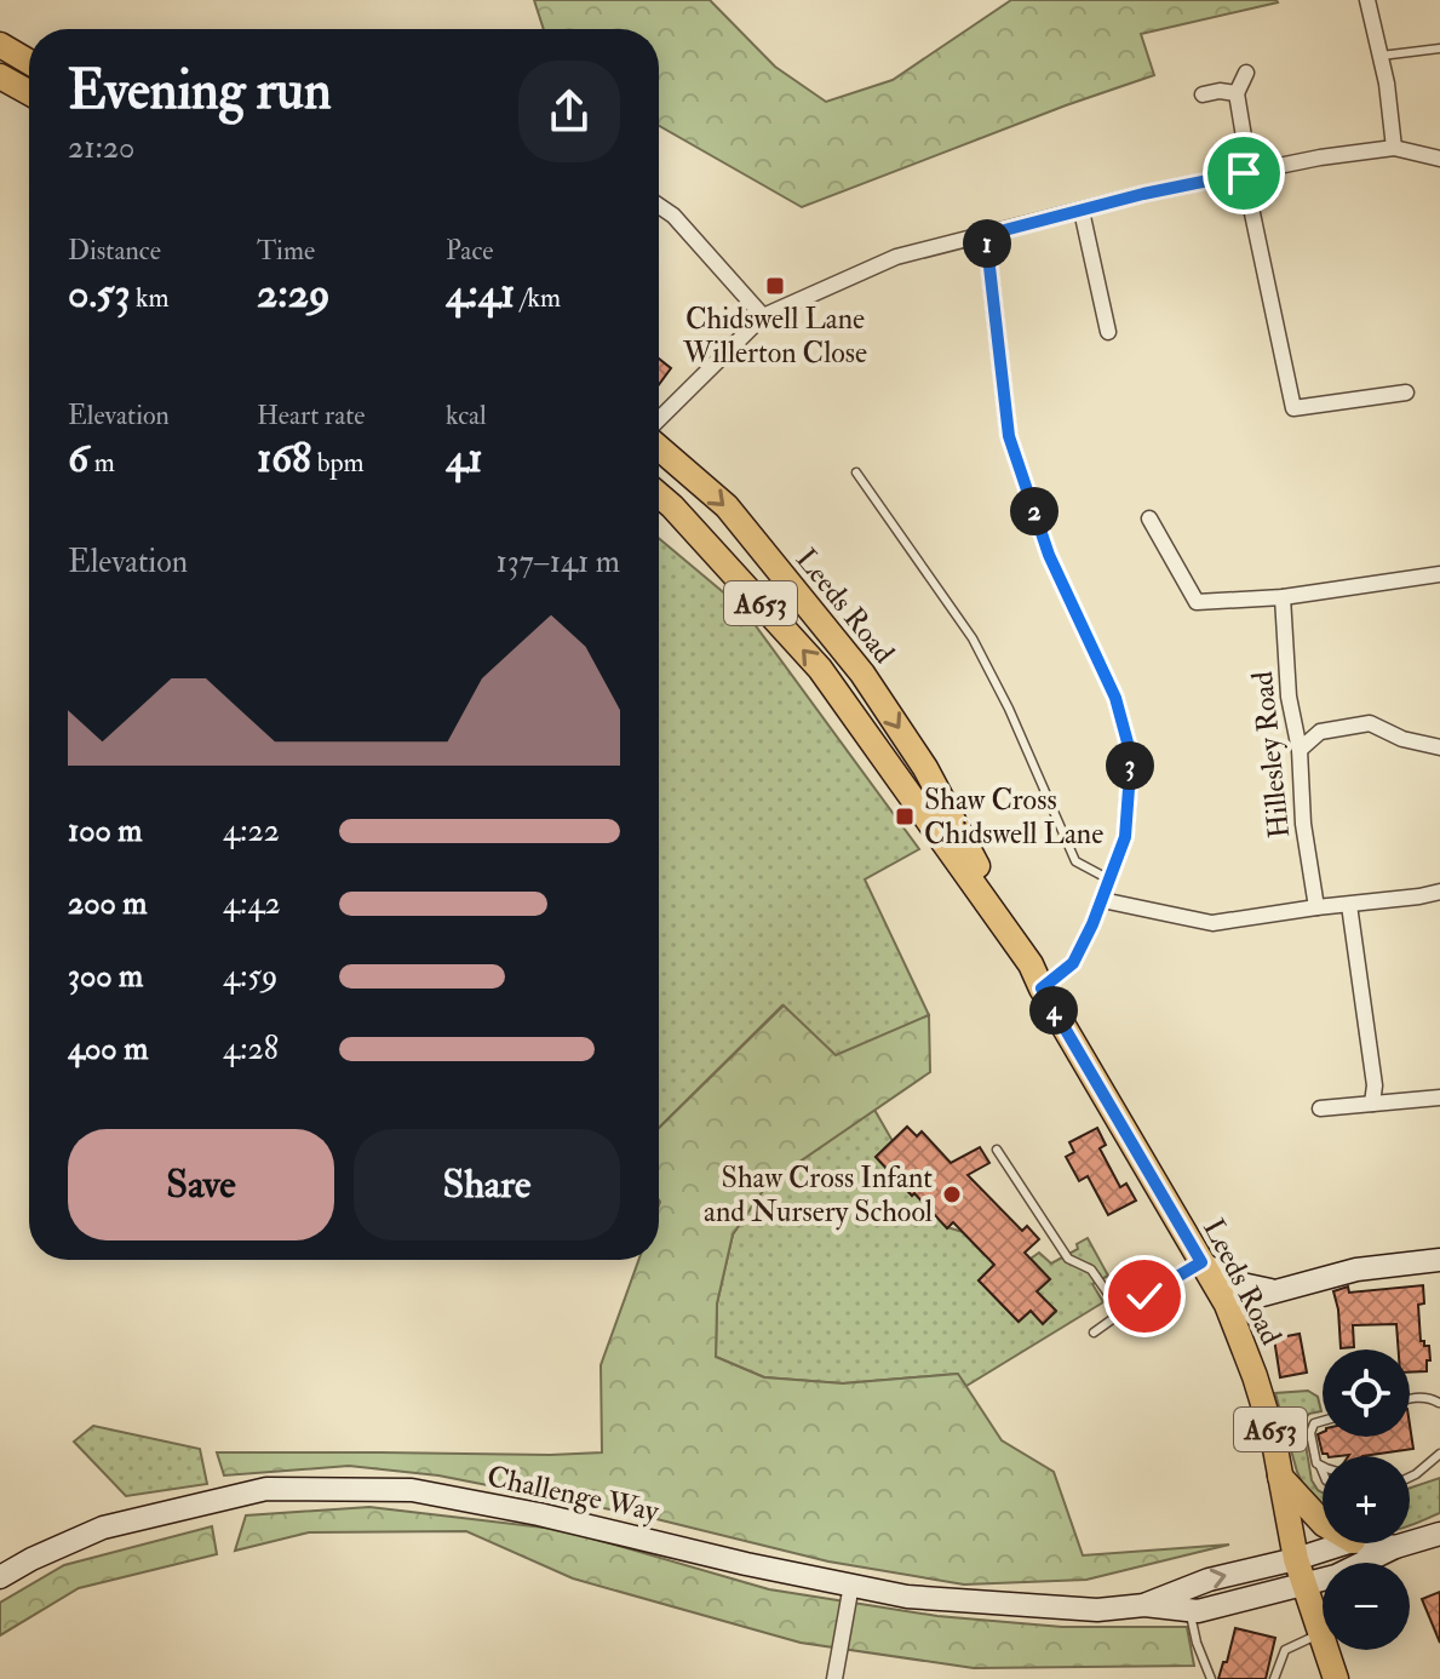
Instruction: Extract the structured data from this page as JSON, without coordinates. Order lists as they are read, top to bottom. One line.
{"streets":{"main road":["A653","Leeds Road","Challenge Way"],"street":["Hillesley Road"]},"crossings":[["Leeds Road","Challenge Way"]],"places":{"transit":["Chidswell Lane Willerton Close","Shaw Cross Chidswell Lane"],"other":["Shaw Cross Infant and Nursery School"]},"page":{"heading":["Evening run","21:20"],"stats":[["Distance","0.53 km"],["Time","2:29"],["Pace","4:41 /km"],["Elevation","6 m"],["Heart rate","168 bpm"],["kcal","41"]],"pins":["1","2","3","4"],"chart":["Elevation","137–141 m"],"list":[{"name":"100 m","note":"4:22"},{"name":"200 m","note":"4:42"},{"name":"300 m","note":"4:59"},{"name":"400 m","note":"4:28"}],"buttons":["Save","Share"],"map_buttons":["+","−"]}}
